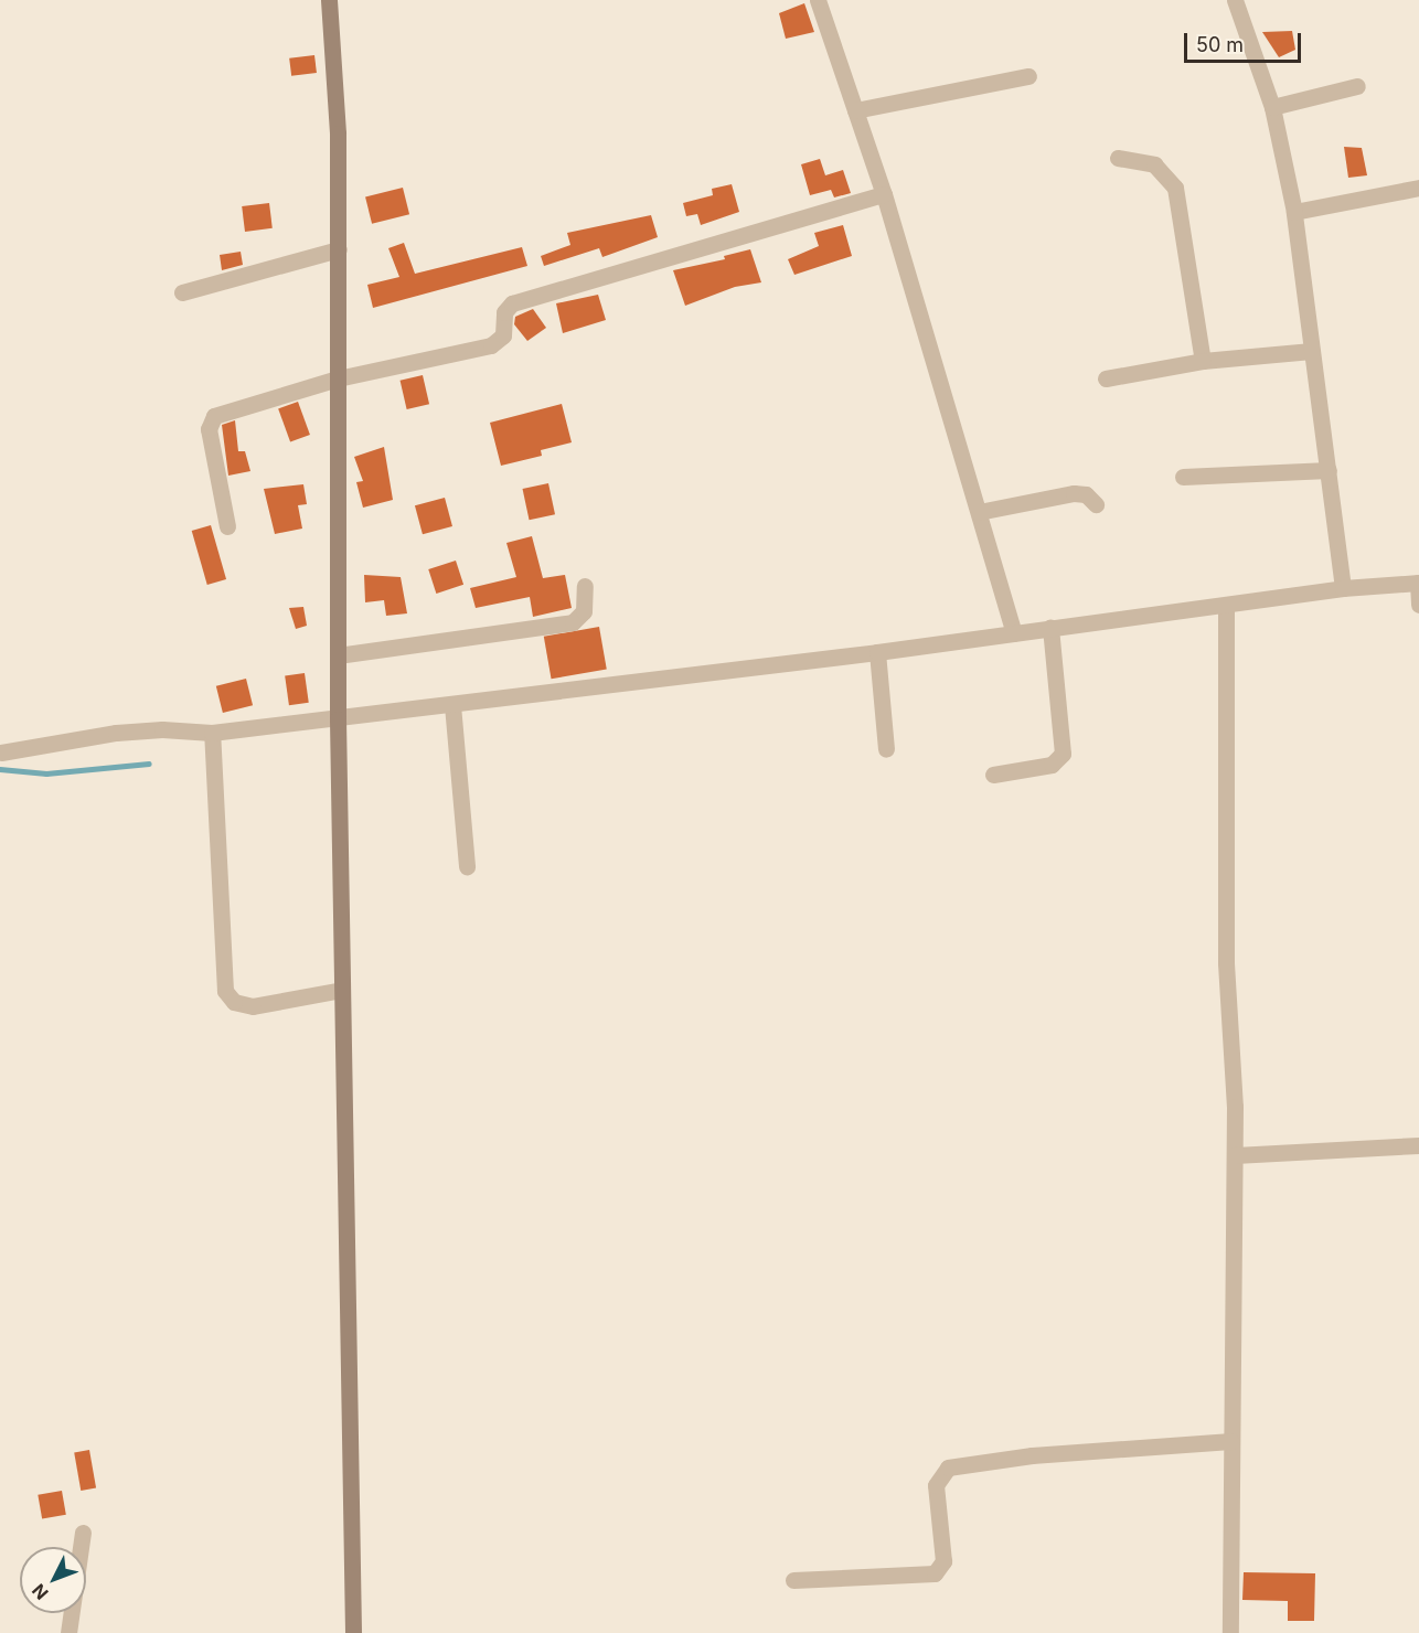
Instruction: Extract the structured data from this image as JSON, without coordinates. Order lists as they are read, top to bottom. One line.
{"scale_bar":"50 m","north":"bottom left"}
